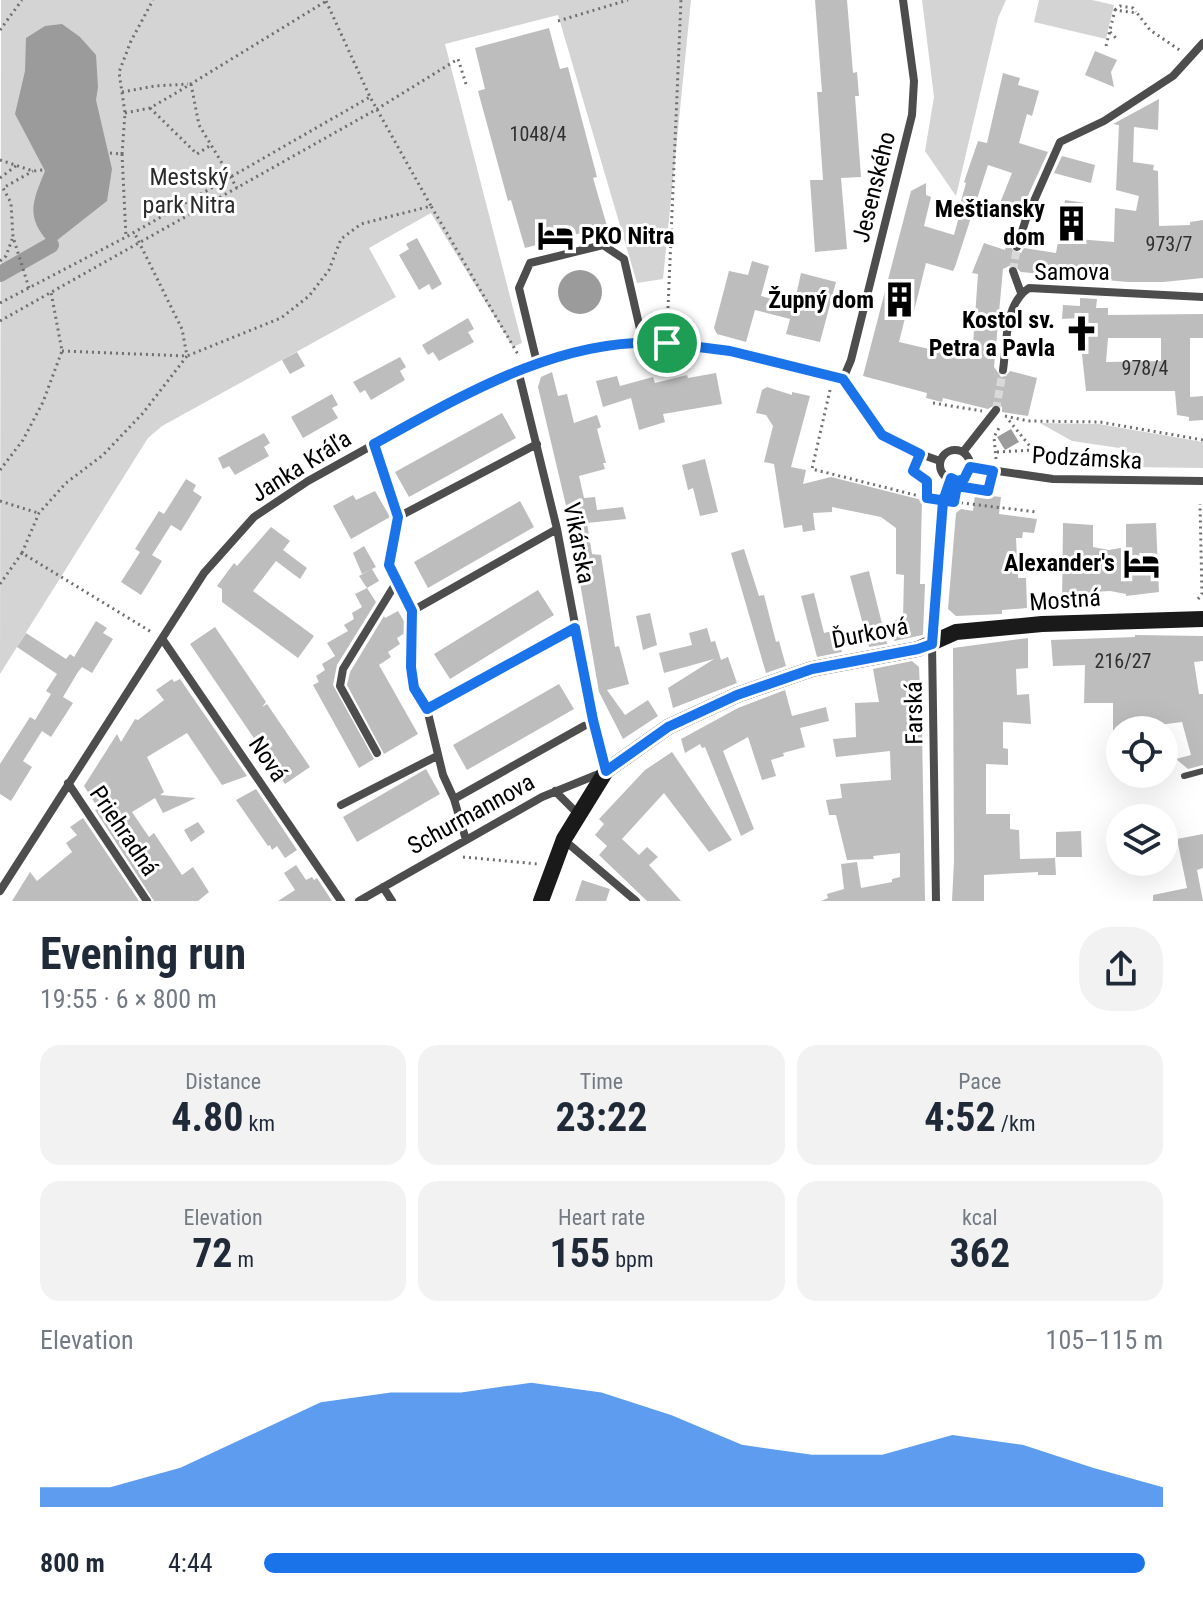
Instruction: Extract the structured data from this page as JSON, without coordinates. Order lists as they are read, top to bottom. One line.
{"streets":{"street":["Jesenského","Samova","Podzámska","Janka Kráľa","Vikárska","Mostná","Ďurková","Farská","Nová","Schurmannova","Priehradná"]},"crossings":[["Jesenského","Janka Kráľa"],["Podzámska","Farská"],["Janka Kráľa","Vikárska"],["Janka Kráľa","Nová"],["Janka Kráľa","Priehradná"],["Vikárska","Ďurková"],["Vikárska","Schurmannova"],["Mostná","Ďurková"],["Mostná","Farská"],["Ďurková","Farská"],["Ďurková","Schurmannova"]],"parks":["Mestský park Nitra"],"places":{"building":["Meštiansky dom","Župný dom"],"hotel":["PKO Nitra","Alexander's"],"church":["Kostol sv. Petra a Pavla"]},"house_numbers":["1048/4","973/7","978/4","216/27"],"page":{"heading":["Evening run","19:55 · 6 × 800 m"],"stats":[["Distance","4.80 km"],["Time","23:22"],["Pace","4:52 /km"],["Elevation","72 m"],["Heart rate","155 bpm"],["kcal","362"]],"chart":["Elevation","105–115 m"],"list":[{"name":"800 m","note":"4:44"}]}}
